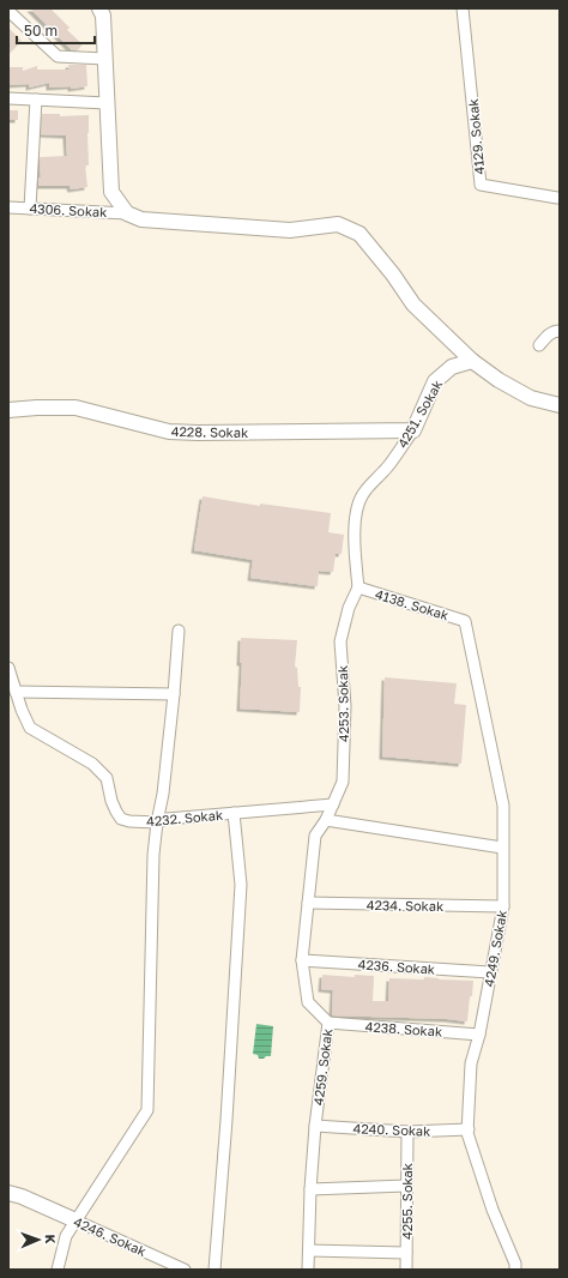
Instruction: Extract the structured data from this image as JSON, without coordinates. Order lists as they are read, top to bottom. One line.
{"streets":{"street":["4129. Sokak","4306. Sokak","4251. Sokak","4228. Sokak","4138. Sokak","4253. Sokak","4232. Sokak","4234. Sokak","4249. Sokak","4236. Sokak","4238. Sokak","4259. Sokak","4240. Sokak","4255. Sokak","4246. Sokak"]},"crossings":[["4251. Sokak","4228. Sokak"],["4251. Sokak","4138. Sokak"],["4251. Sokak","4253. Sokak"],["4138. Sokak","4253. Sokak"],["4138. Sokak","4249. Sokak"],["4253. Sokak","4232. Sokak"],["4253. Sokak","4259. Sokak"],["4234. Sokak","4249. Sokak"],["4234. Sokak","4259. Sokak"],["4249. Sokak","4236. Sokak"],["4249. Sokak","4238. Sokak"],["4249. Sokak","4240. Sokak"],["4236. Sokak","4259. Sokak"],["4238. Sokak","4259. Sokak"],["4259. Sokak","4240. Sokak"],["4240. Sokak","4255. Sokak"]],"scale_bar":"50 m","north":"right"}
